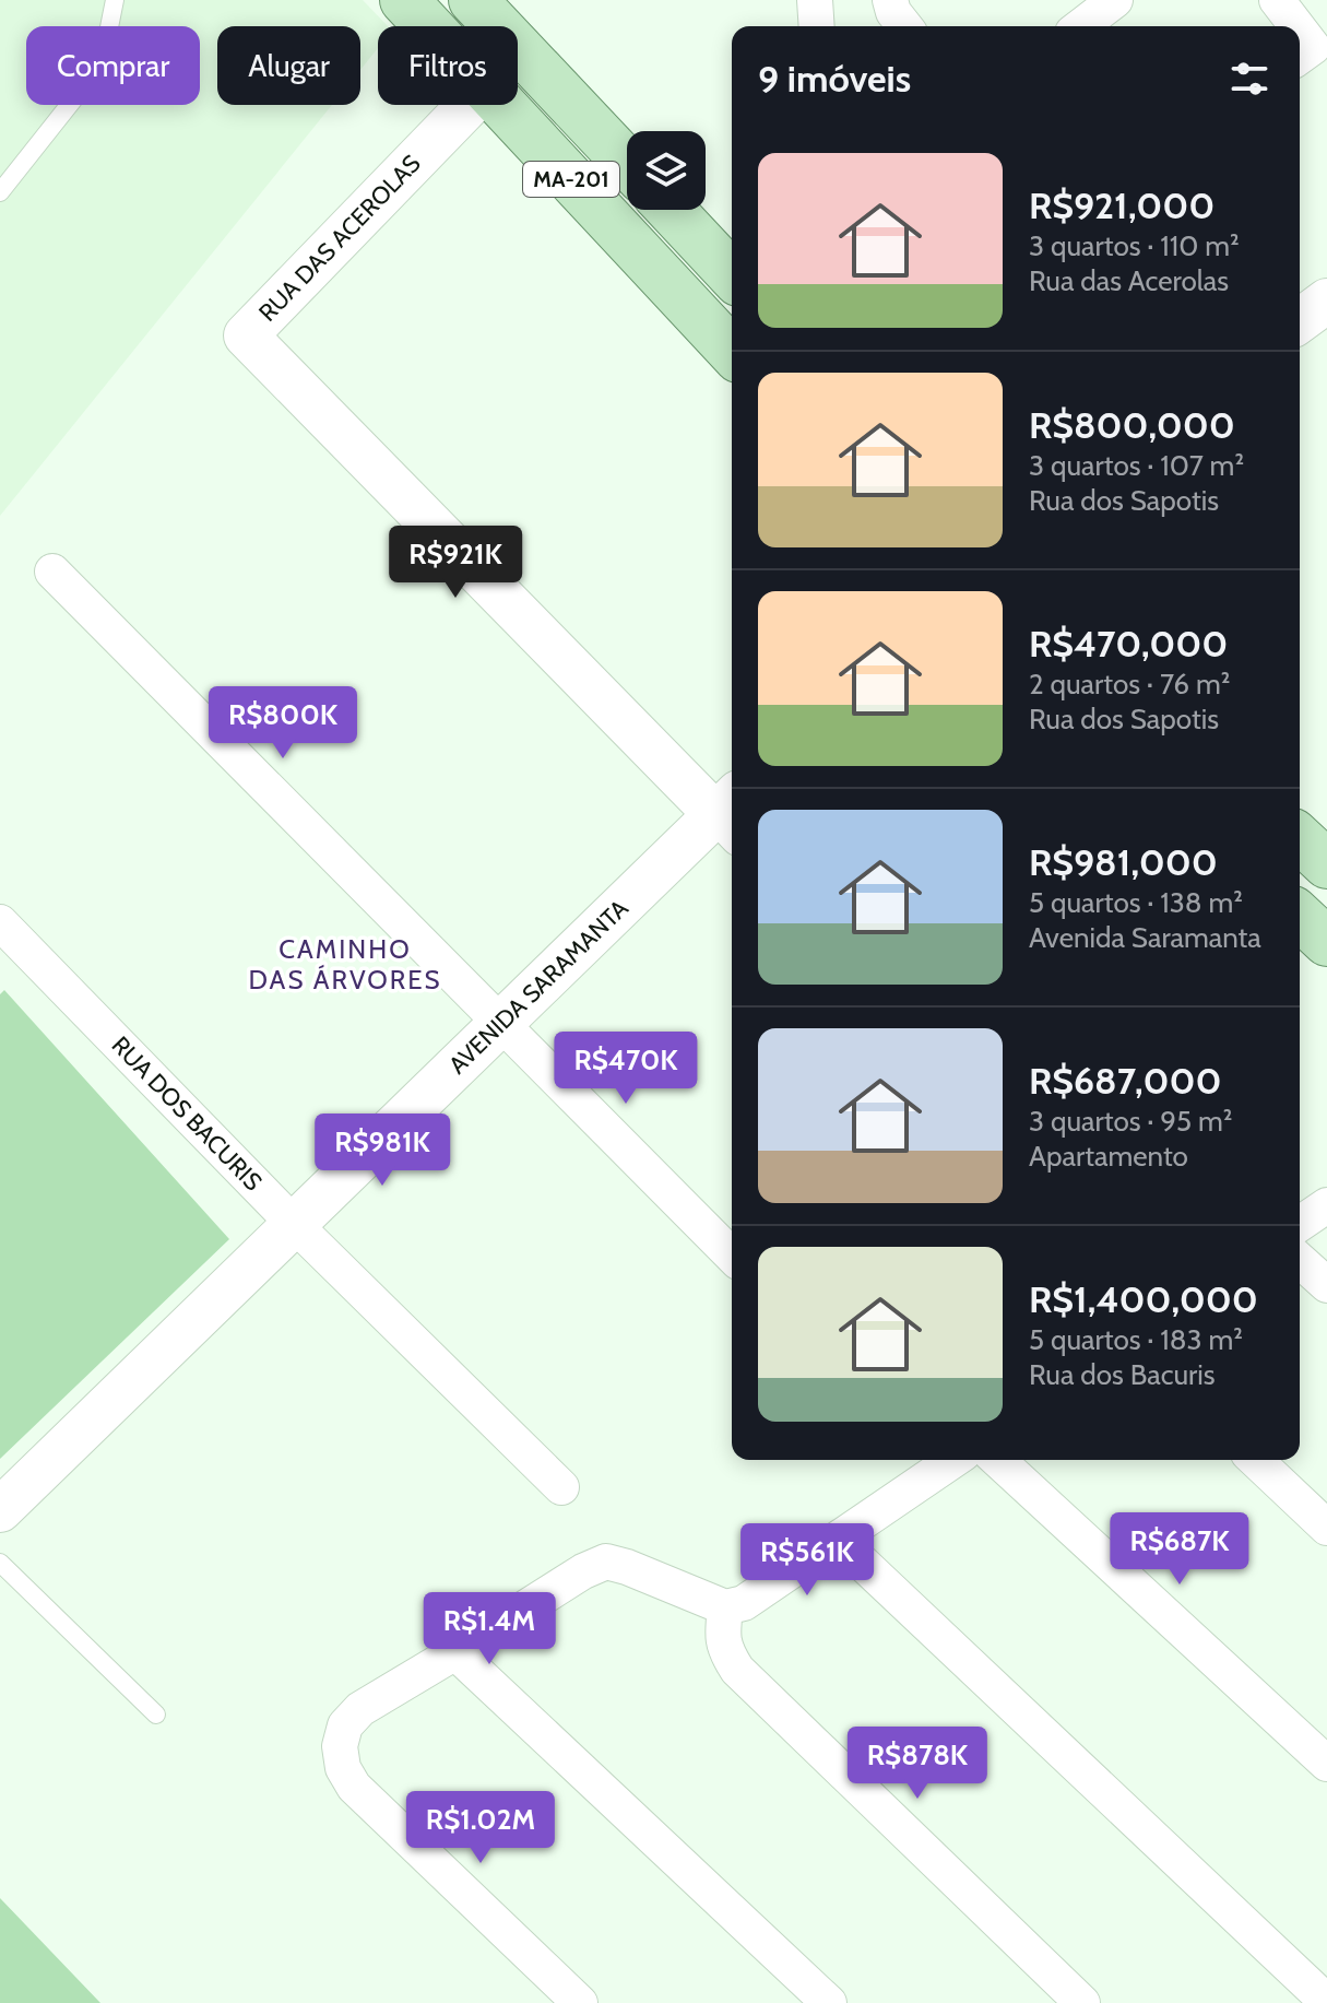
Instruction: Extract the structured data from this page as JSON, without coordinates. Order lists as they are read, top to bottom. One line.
{"streets":{"main road":["MA-201"],"street":["RUA DAS ACEROLAS","AVENIDA SARAMANTA","RUA DOS BACURIS"]},"crossings":[["RUA DAS ACEROLAS","AVENIDA SARAMANTA"],["AVENIDA SARAMANTA","RUA DOS BACURIS"]],"districts":["CAMINHO DAS ÁRVORES"],"page":{"chip":["Comprar","Alugar","Filtros"],"heading":"9 imóveis","list":[{"name":"R$921,000","note":"3 quartos · 110 m² · Rua das Acerolas"},{"name":"R$800,000","note":"3 quartos · 107 m² · Rua dos Sapotis"},{"name":"R$470,000","note":"2 quartos · 76 m² · Rua dos Sapotis"},{"name":"R$981,000","note":"5 quartos · 138 m² · Avenida Saramanta"},{"name":"R$687,000","note":"3 quartos · 95 m² · Apartamento"},{"name":"R$1,400,000","note":"5 quartos · 183 m² · Rua dos Bacuris"}],"price":["R$921K","R$800K","R$470K","R$981K","R$687K","R$561K","R$1.4M","R$878K","R$1.02M"]}}
